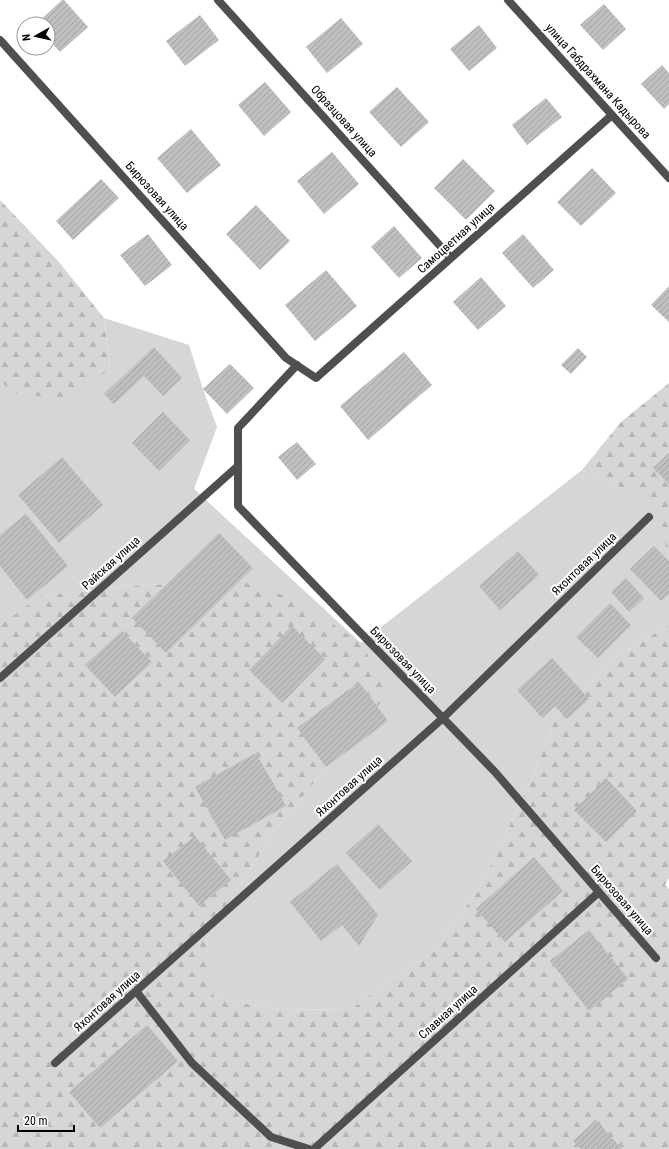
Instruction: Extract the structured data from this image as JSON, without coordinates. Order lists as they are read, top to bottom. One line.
{"streets":{"street":["улица Габдрахмана Кадырова","Образцовая улица","Бирюзовая улица","Самоцветная улица","Райская улица","Яхонтовая улица","Славная улица"]},"crossings":[["улица Габдрахмана Кадырова","Самоцветная улица"],["Образцовая улица","Самоцветная улица"],["Бирюзовая улица","Самоцветная улица"],["Бирюзовая улица","Райская улица"],["Бирюзовая улица","Яхонтовая улица"],["Бирюзовая улица","Славная улица"]],"scale_bar":"20 m","north":"left"}
